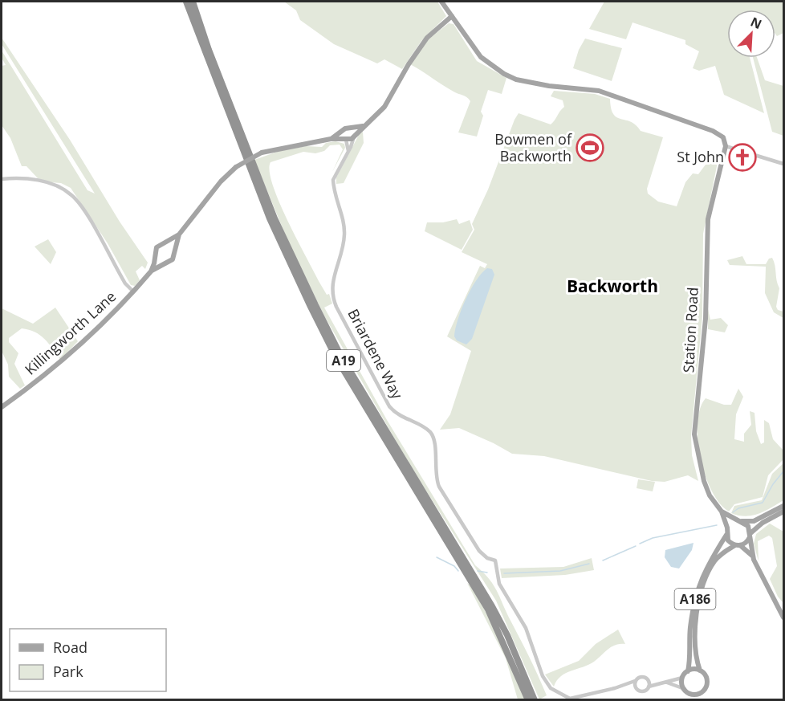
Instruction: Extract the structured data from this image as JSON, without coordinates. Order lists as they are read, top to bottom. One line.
{"streets":{"highway":["A19"],"main road":["Station Road","Killingworth Lane","A186"],"street":["Briardene Way"]},"districts":["Backworth"],"places":{"sports":["Bowmen of Backworth"],"church":["St John"]},"legend":["Road","Park"],"north":"top right"}
